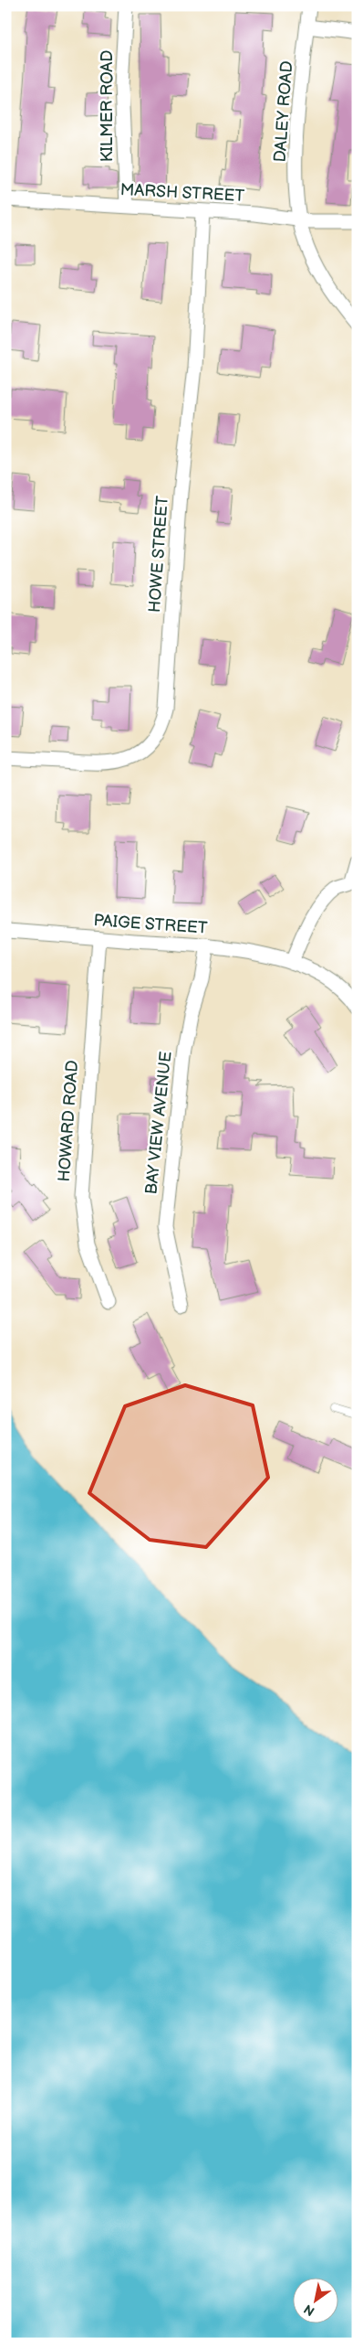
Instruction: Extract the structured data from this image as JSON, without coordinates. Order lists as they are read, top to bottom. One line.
{"streets":{"street":["KILMER ROAD","DALEY ROAD","MARSH STREET","HOWE STREET","PAIGE STREET","HOWARD ROAD","BAY VIEW AVENUE"]},"crossings":[["KILMER ROAD","MARSH STREET"],["DALEY ROAD","MARSH STREET"],["MARSH STREET","HOWE STREET"],["PAIGE STREET","HOWARD ROAD"],["PAIGE STREET","BAY VIEW AVENUE"]],"north":"bottom left"}
